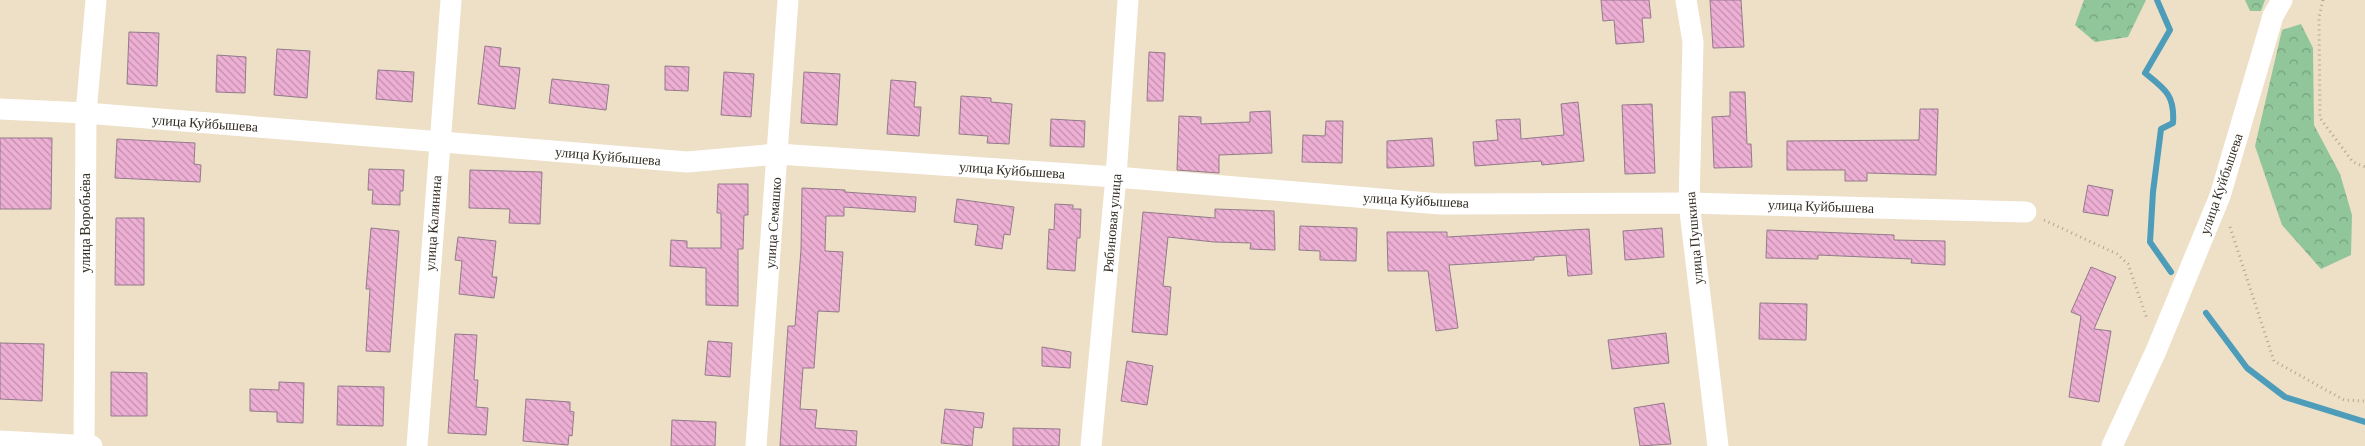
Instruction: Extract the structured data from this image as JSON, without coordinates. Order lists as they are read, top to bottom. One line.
{"streets":{"street":["улица Куйбышева","улица Воробьёва","улица Калинина","улица Семашко","Рябиновая улица","улица Пушкина"]},"crossings":[["улица Куйбышева","улица Воробьёва"],["улица Куйбышева","улица Калинина"],["улица Куйбышева","улица Семашко"],["улица Куйбышева","Рябиновая улица"],["улица Куйбышева","улица Пушкина"]]}
